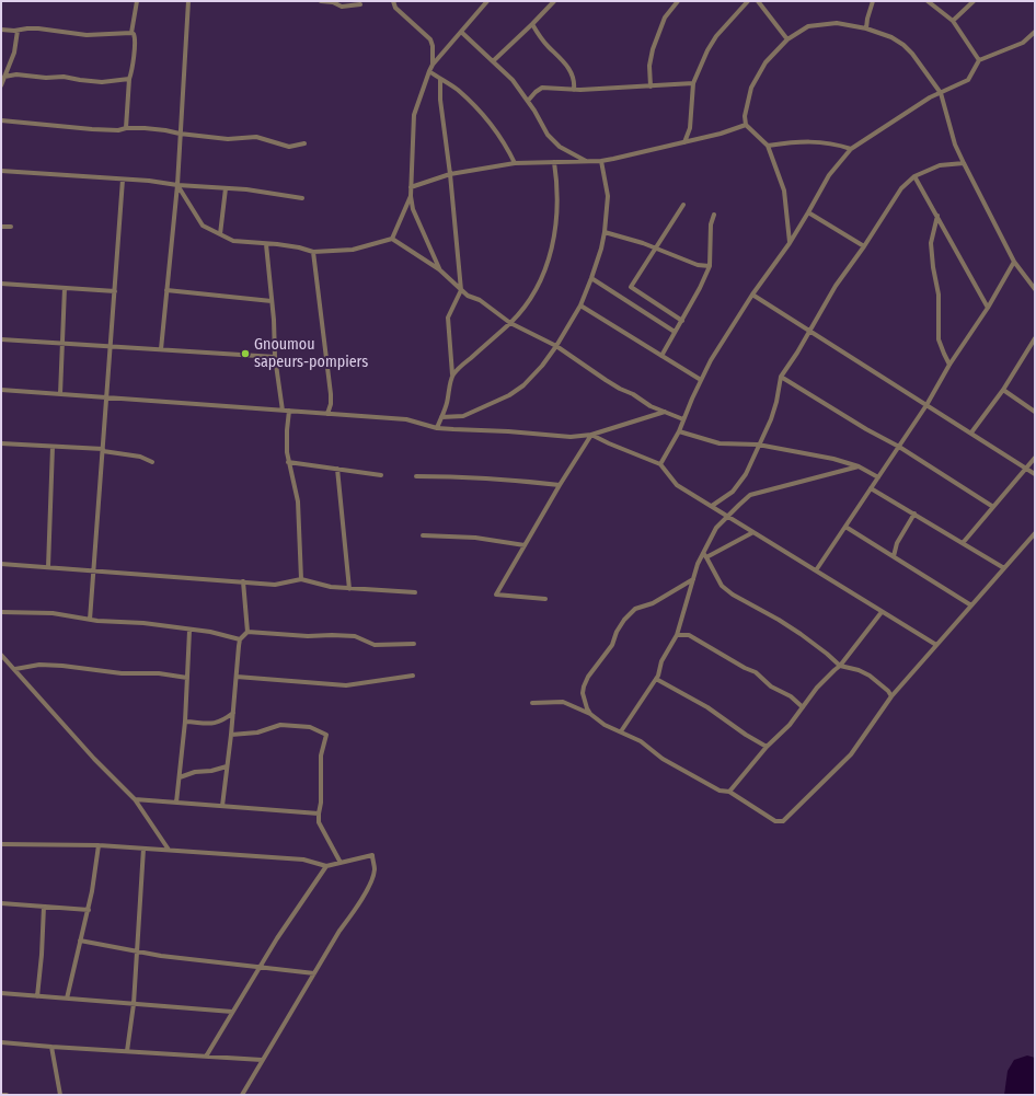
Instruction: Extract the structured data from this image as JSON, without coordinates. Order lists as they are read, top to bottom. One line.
{"places":["Gnoumou sapeurs-pompiers"]}
